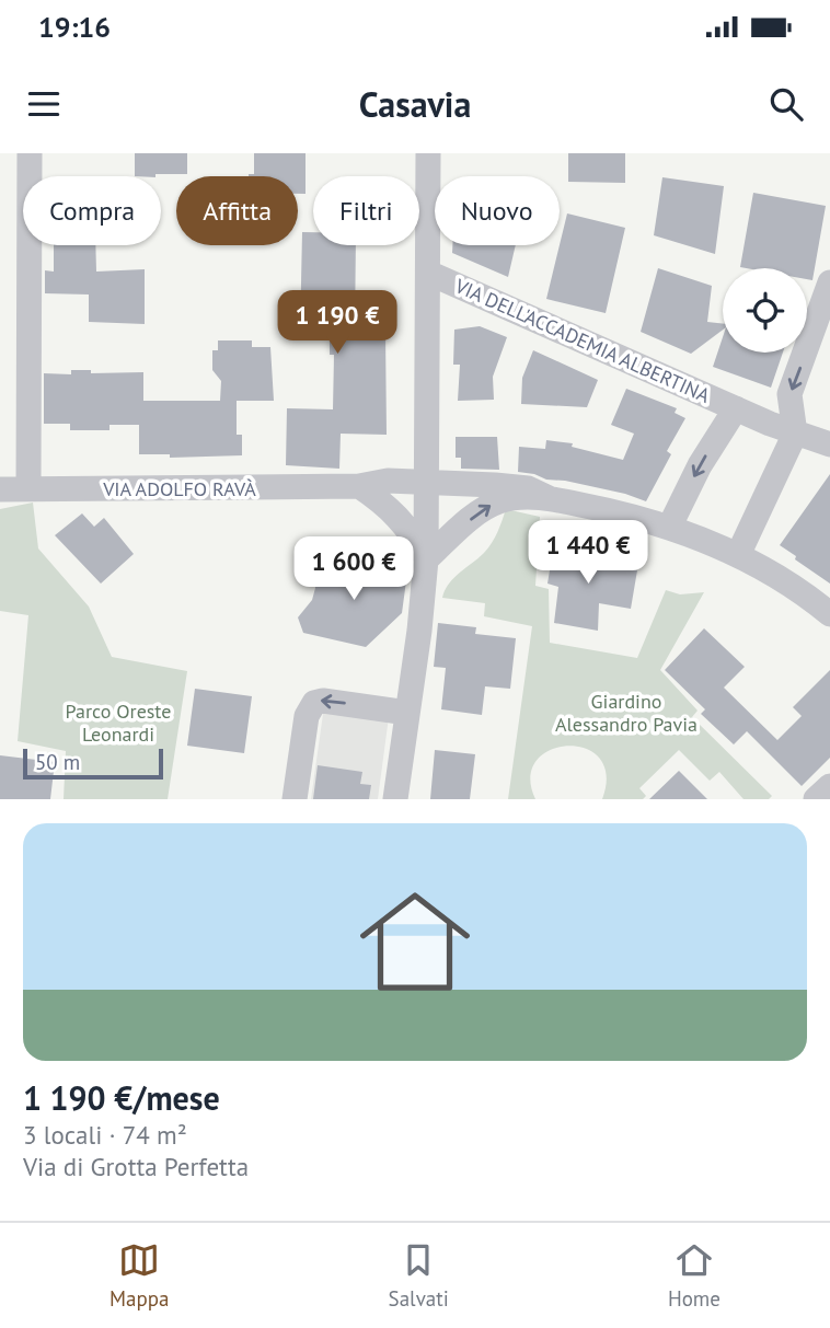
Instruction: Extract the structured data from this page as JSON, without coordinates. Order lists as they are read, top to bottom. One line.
{"streets":{"street":["VIA DELL'ACCADEMIA ALBERTINA","VIA ADOLFO RAVÀ"]},"parks":["Giardino Alessandro Pavia","Parco Oreste Leonardi"],"scale_bar":"50 m","page":{"status":"19:16","header":"Casavia","chip":["Compra","Affitta","Filtri","Nuovo"],"price":["1 190 €","1 440 €","1 600 €"],"scale":"50 m","list":[{"name":"1 190 €/mese","note":"3 locali · 74 m² · Via di Grotta Perfetta"}],"tabs":["Mappa","Salvati","Home"]}}
